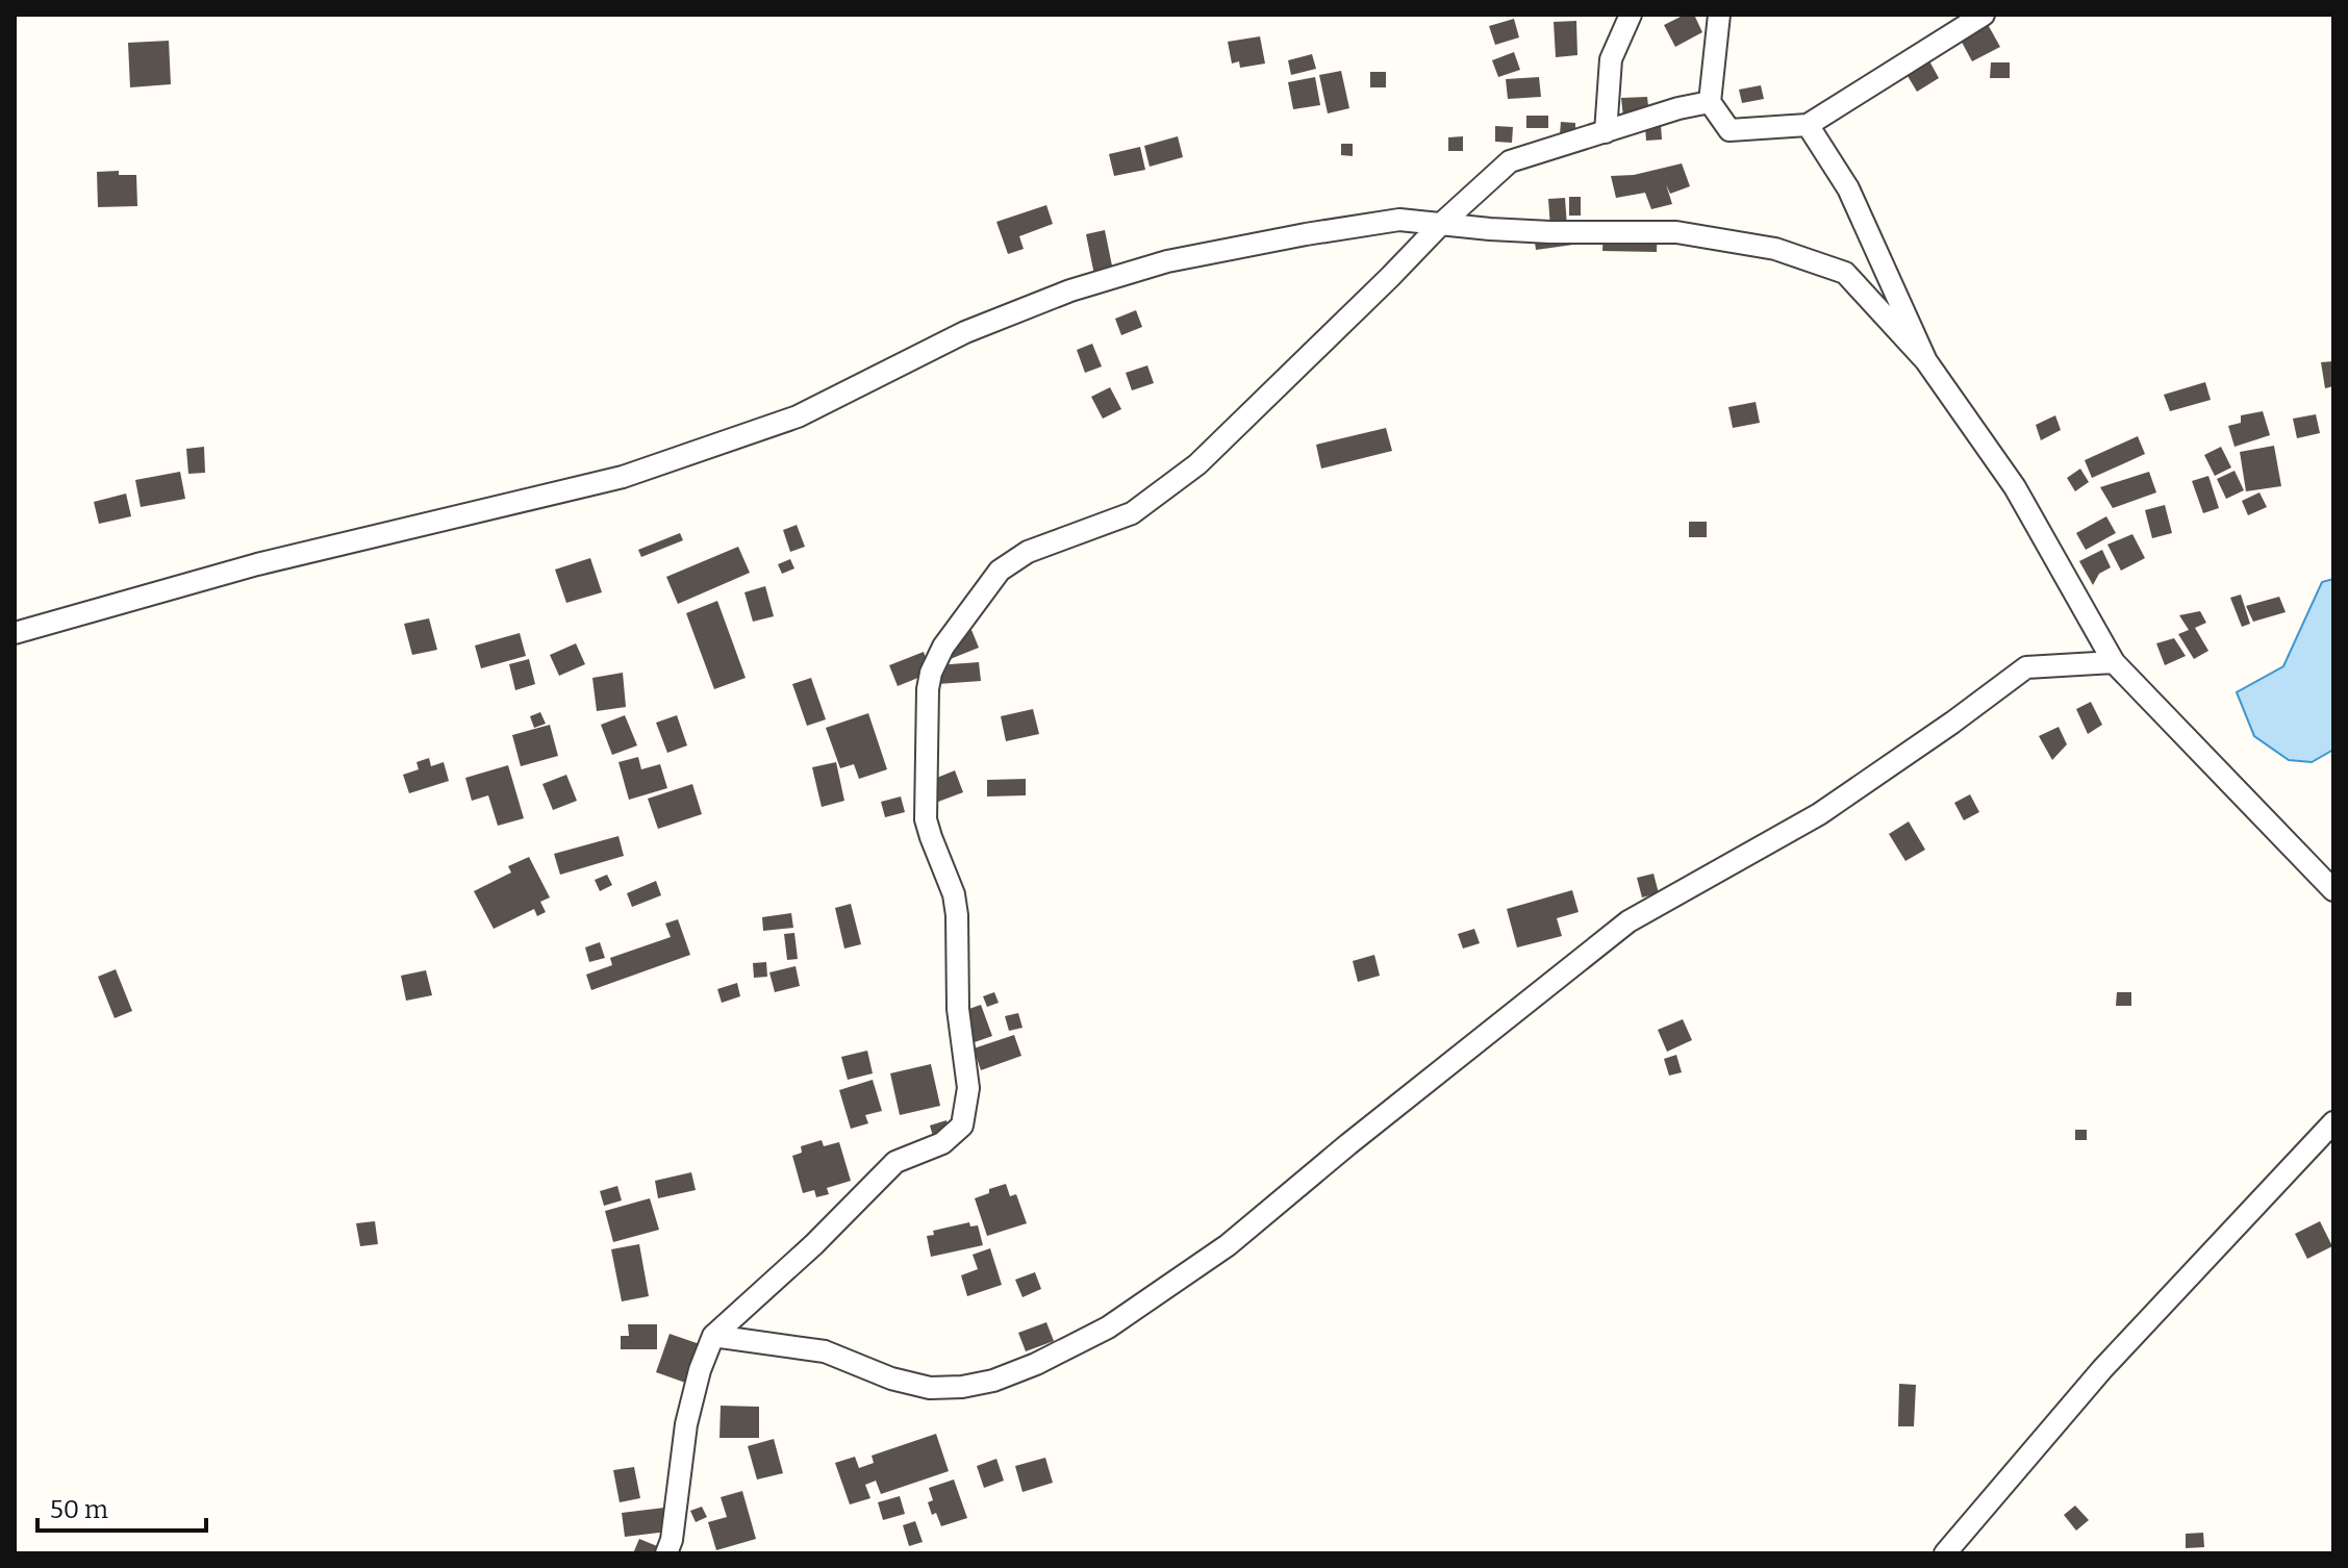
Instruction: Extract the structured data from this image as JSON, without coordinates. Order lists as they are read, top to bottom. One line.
{"scale_bar":"50 m"}
